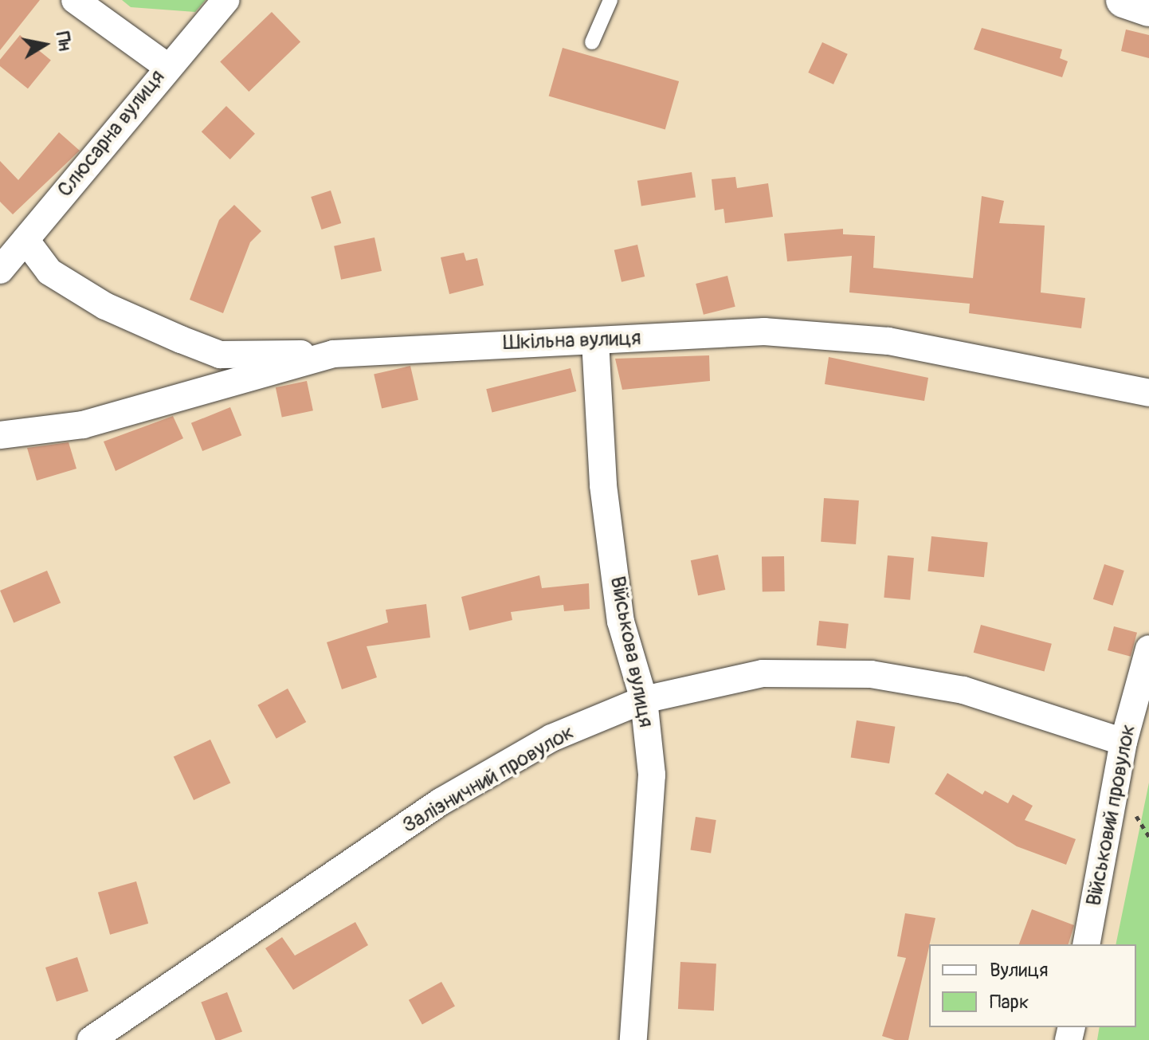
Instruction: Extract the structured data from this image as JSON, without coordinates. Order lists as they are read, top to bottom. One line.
{"streets":{"street":["Слюсарна вулиця","Шкільна вулиця","Військова вулиця","Залізничний провулок","Військовий провулок"]},"crossings":[["Шкільна вулиця","Військова вулиця"],["Військова вулиця","Залізничний провулок"],["Залізничний провулок","Військовий провулок"]],"legend":["Вулиця","Парк"],"north":"right"}
